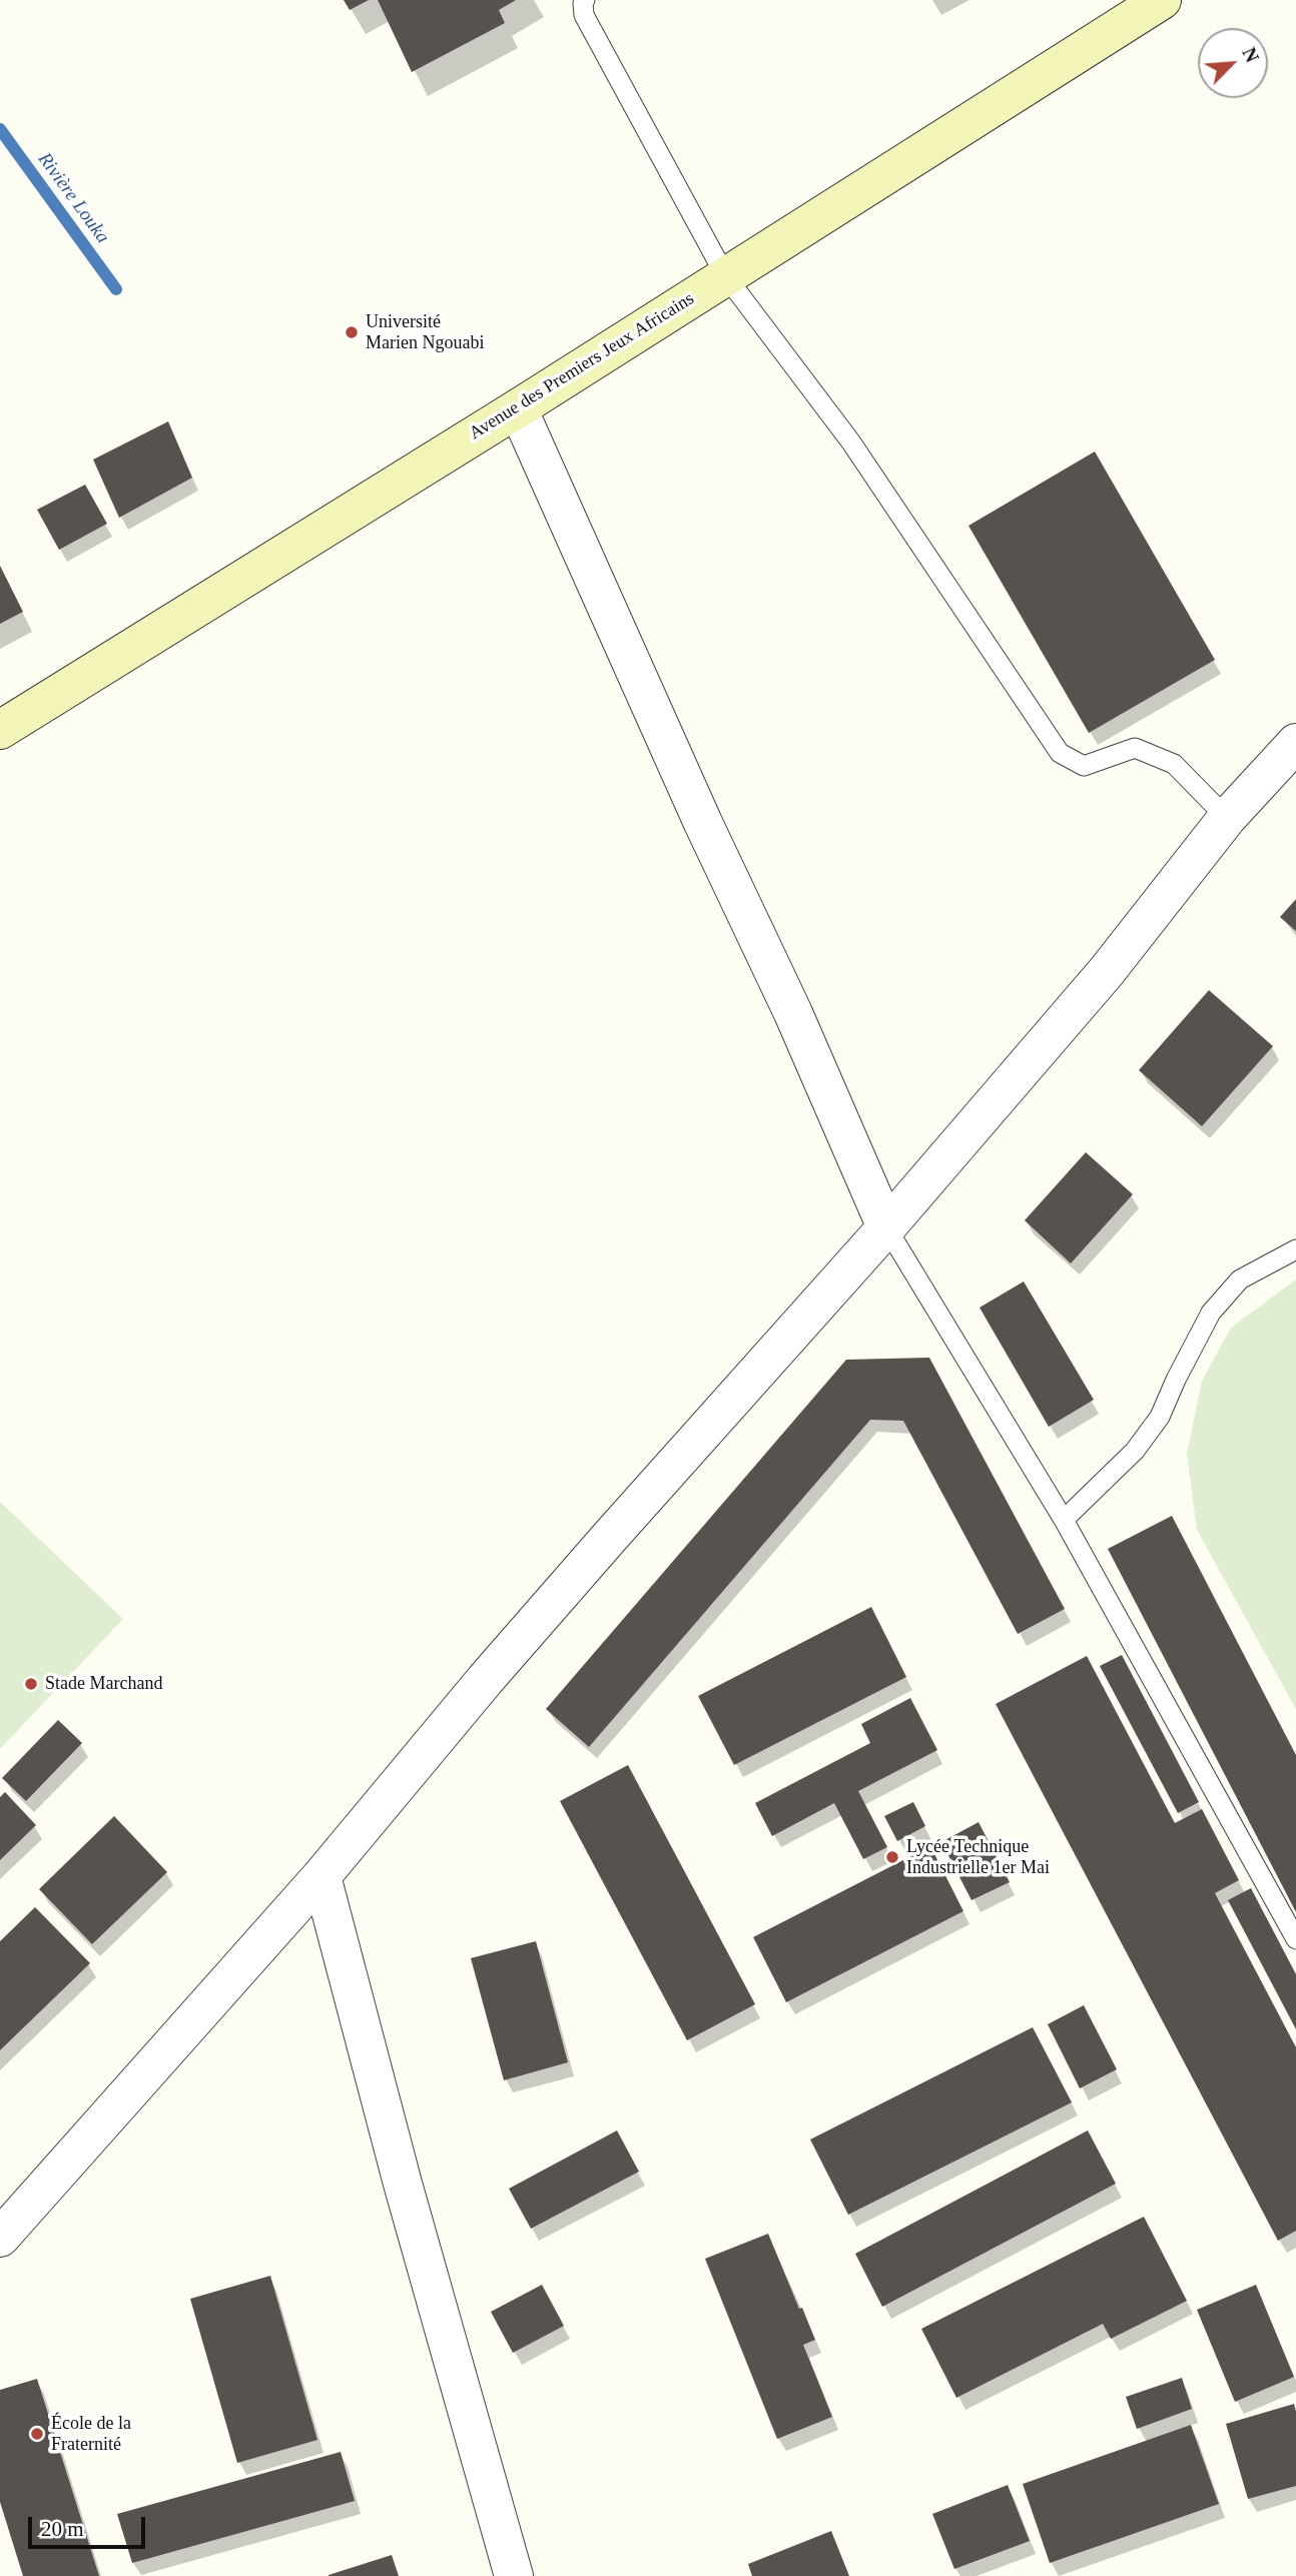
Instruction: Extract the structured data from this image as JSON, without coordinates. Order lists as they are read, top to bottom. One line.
{"streets":{"street":["Avenue des Premiers Jeux Africains"]},"water":["Rivière Louka"],"places":["Université Marien Ngouabi","Stade Marchand","Lycée Technique Industrielle 1er Mai","École de la Fraternité"],"scale_bar":"20 m","north":"top right"}
